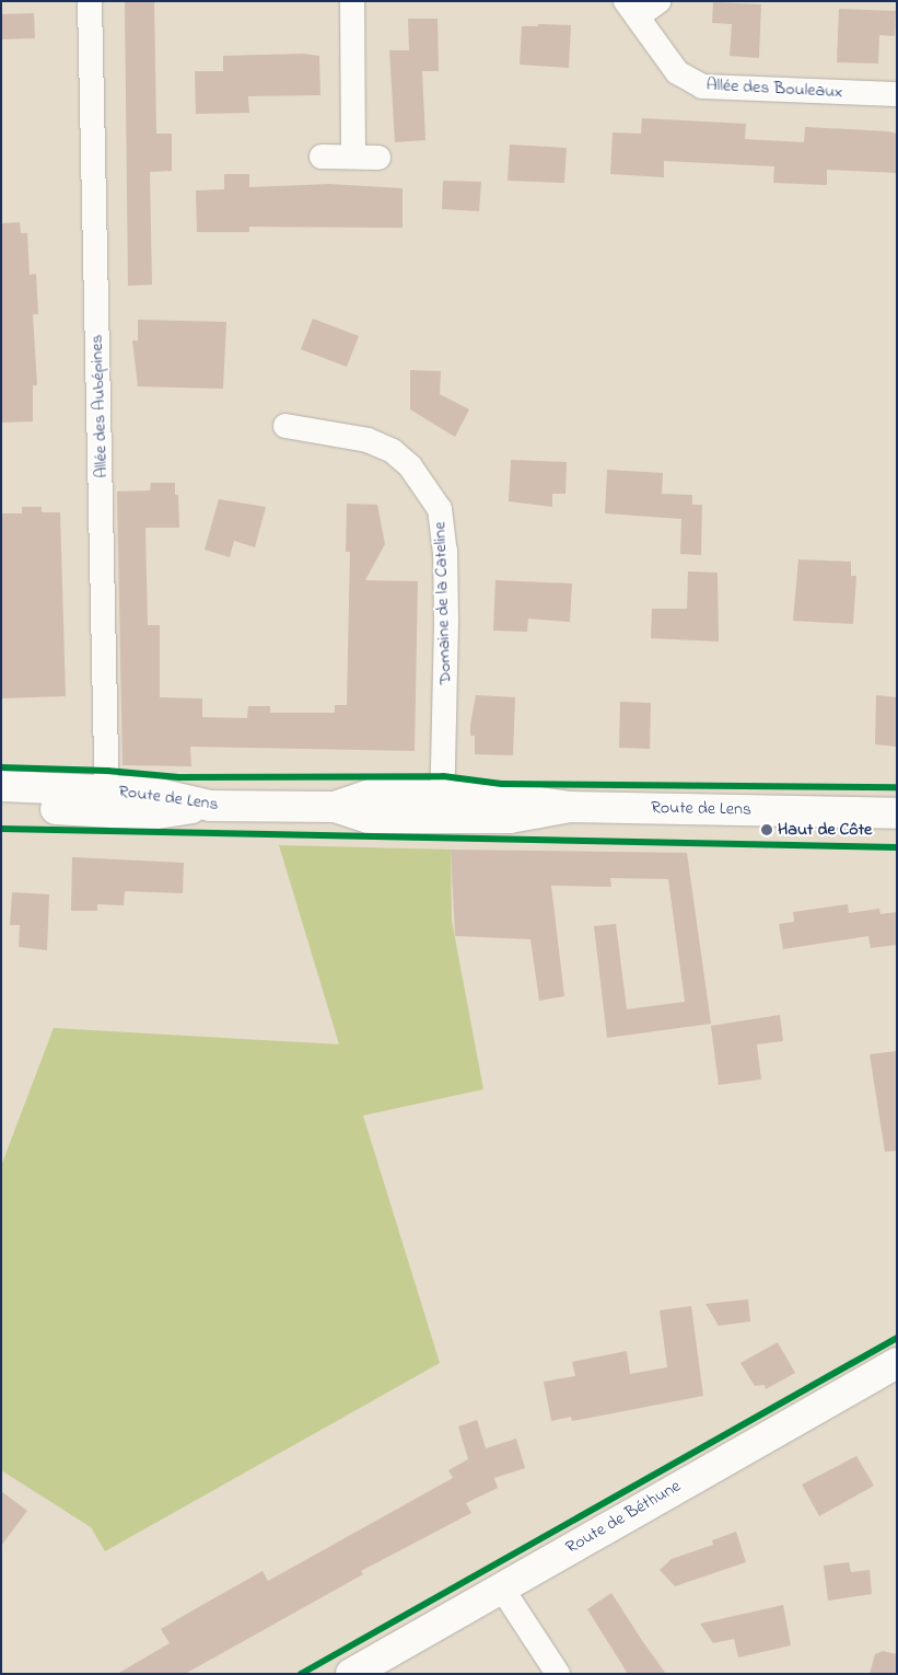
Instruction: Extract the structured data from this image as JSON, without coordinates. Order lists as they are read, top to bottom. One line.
{"streets":{"main road":["Route de Lens","Route de Béthune"],"street":["Allée des Bouleaux","Allée des Aubépines","Domaine de la Cateline"]},"crossings":[["Allée des Aubépines","Route de Lens"],["Domaine de la Cateline","Route de Lens"]],"places":["Haut de Côte"]}
